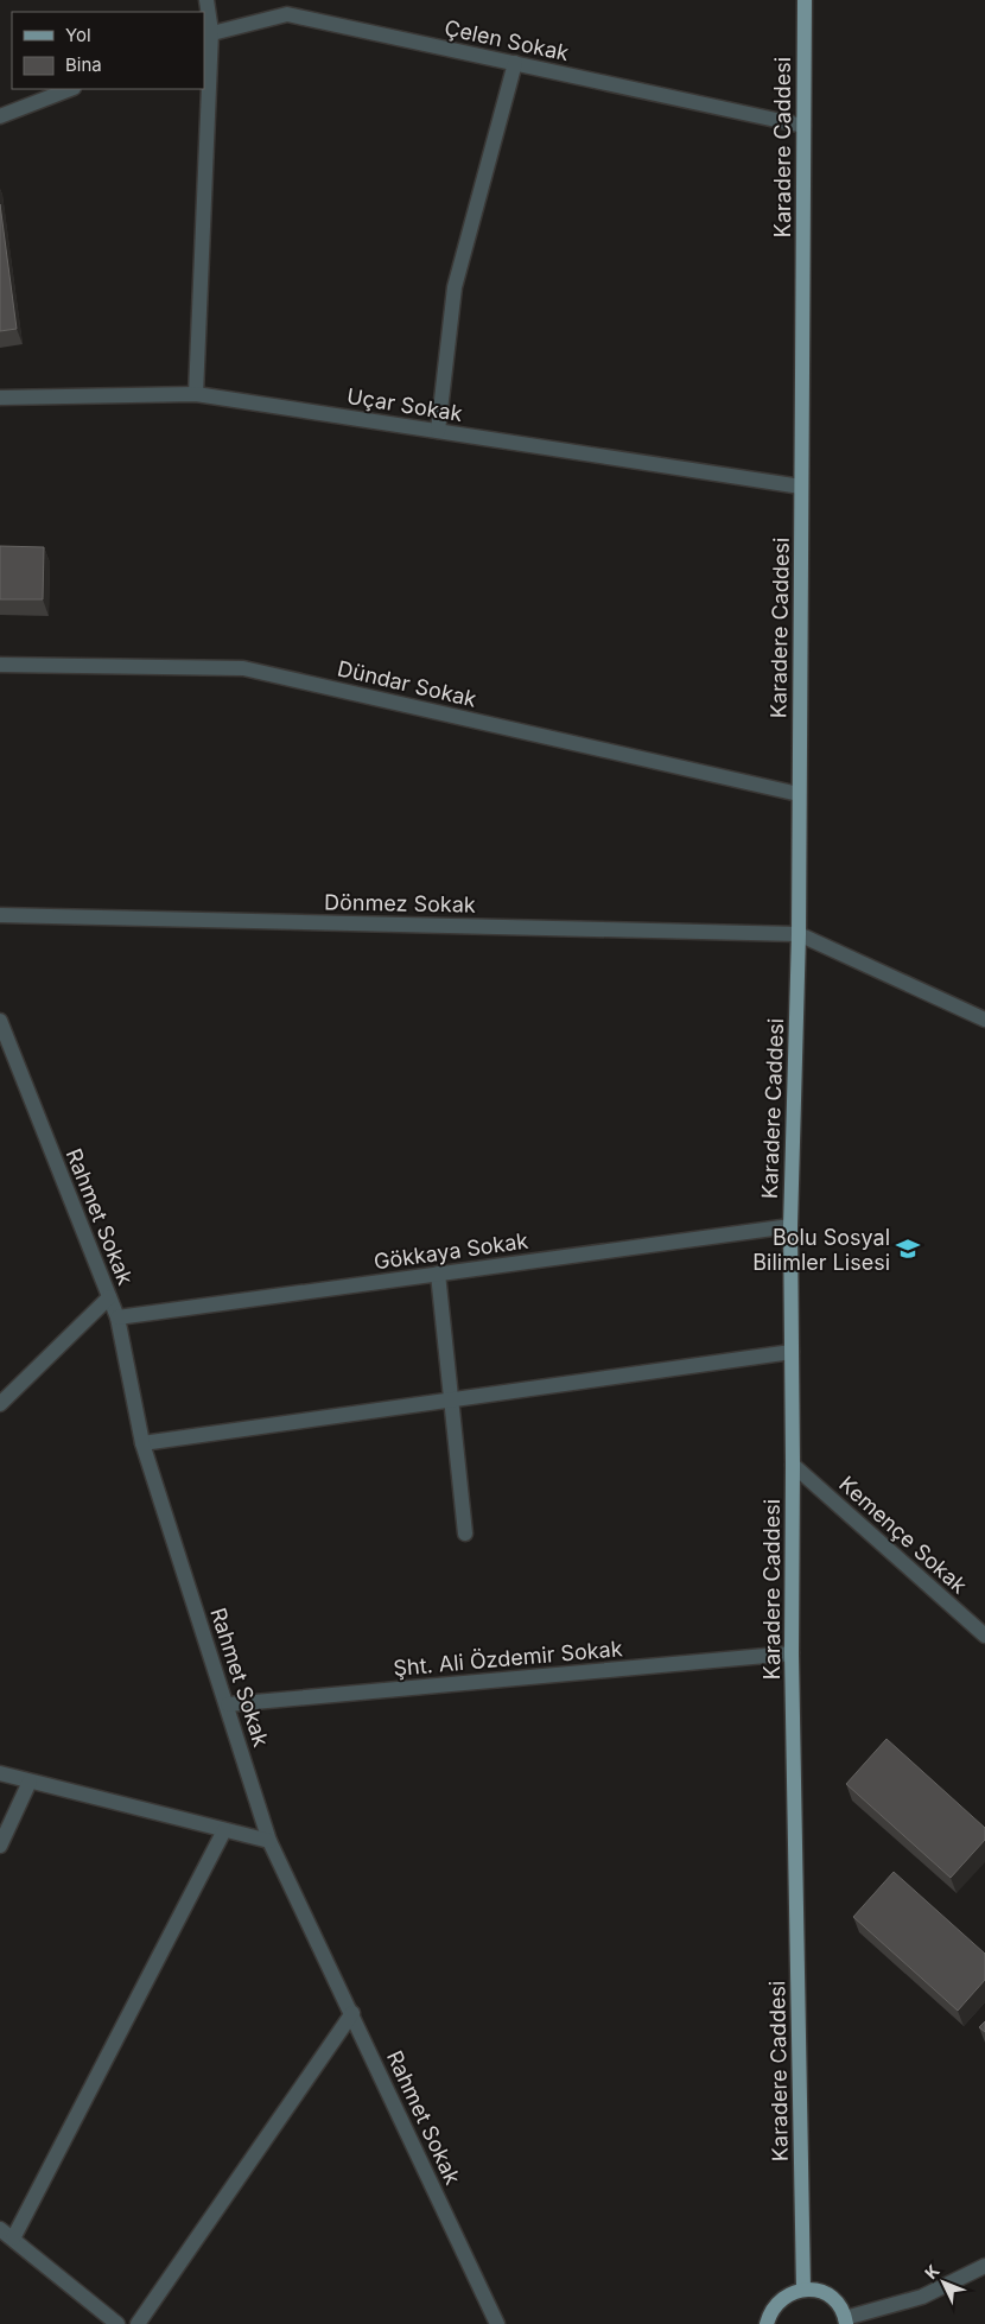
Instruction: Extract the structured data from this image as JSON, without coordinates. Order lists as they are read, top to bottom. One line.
{"streets":{"main road":["Karadere Caddesi"],"street":["Çelen Sokak","Uçar Sokak","Dündar Sokak","Dönmez Sokak","Rahmet Sokak","Gökkaya Sokak","Kemençe Sokak","Şht. Ali Özdemir Sokak"]},"crossings":[["Çelen Sokak","Karadere Caddesi"],["Karadere Caddesi","Uçar Sokak"],["Karadere Caddesi","Dündar Sokak"],["Karadere Caddesi","Dönmez Sokak"],["Karadere Caddesi","Gökkaya Sokak"],["Karadere Caddesi","Kemençe Sokak"],["Karadere Caddesi","Şht. Ali Özdemir Sokak"],["Rahmet Sokak","Gökkaya Sokak"],["Rahmet Sokak","Şht. Ali Özdemir Sokak"]],"places":{"school or university":["Bolu Sosyal Bilimler Lisesi"]},"legend":["Yol","Bina"],"north":"top left"}
